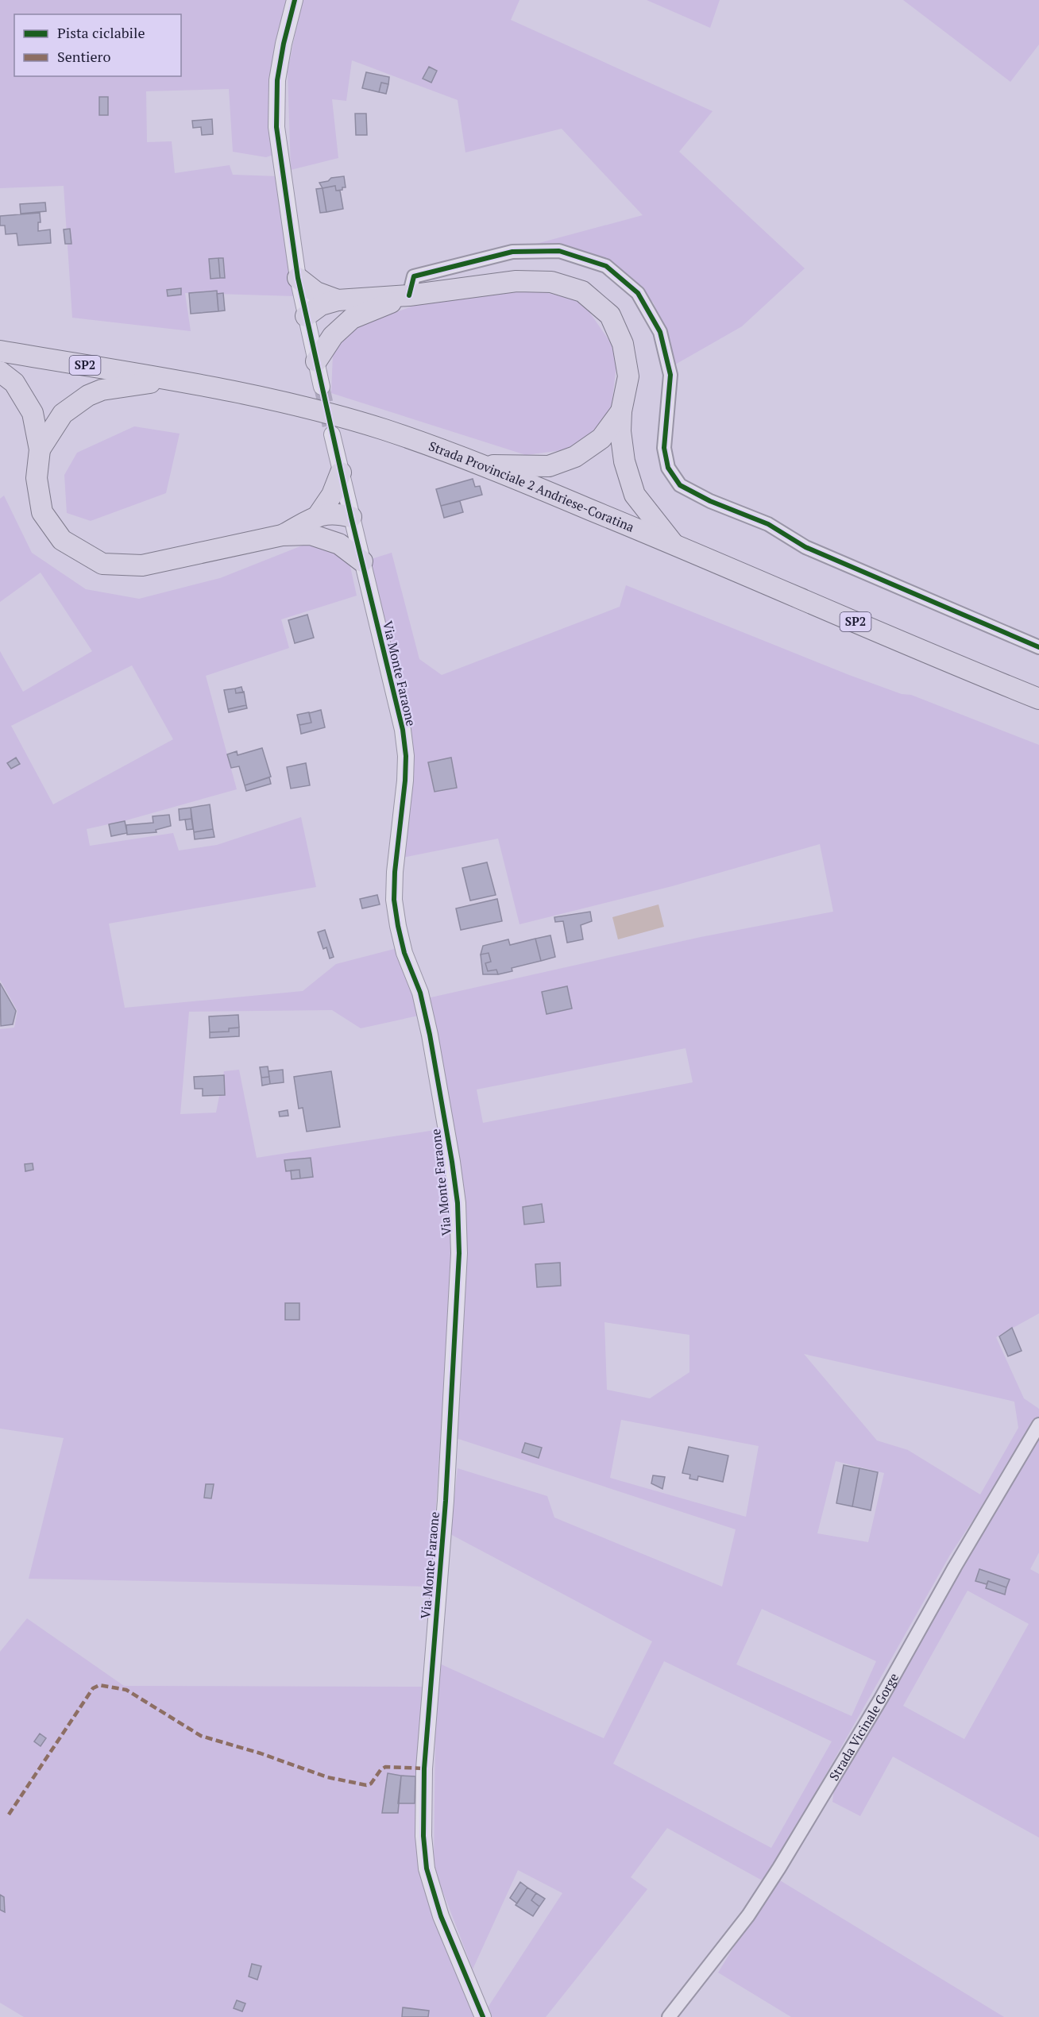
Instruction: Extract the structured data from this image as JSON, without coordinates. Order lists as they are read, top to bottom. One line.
{"streets":{"main road":["SP2","Strada Provinciale 2 Andriese-Coratina"],"street":["Via Monte Faraone","Strada Vicinale Gorge"]},"legend":["Pista ciclabile","Sentiero"]}
